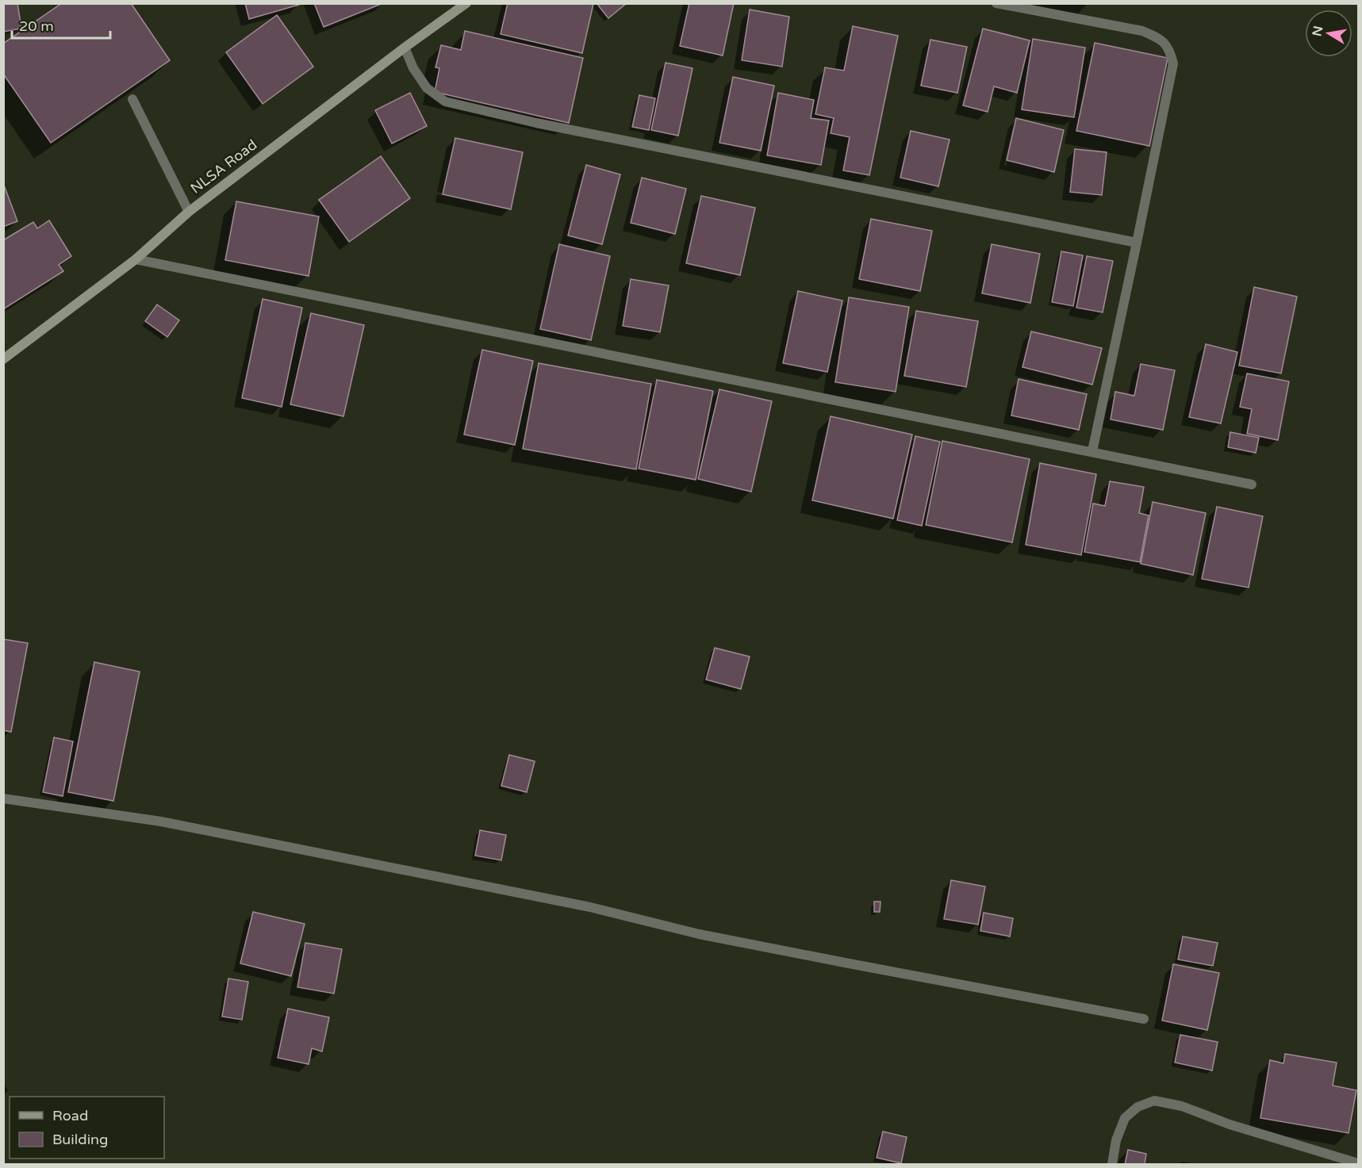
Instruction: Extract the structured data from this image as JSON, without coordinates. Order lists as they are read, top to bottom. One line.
{"streets":{"main road":["NLSA Road"]},"legend":["Road","Building"],"scale_bar":"20 m","north":"left"}
